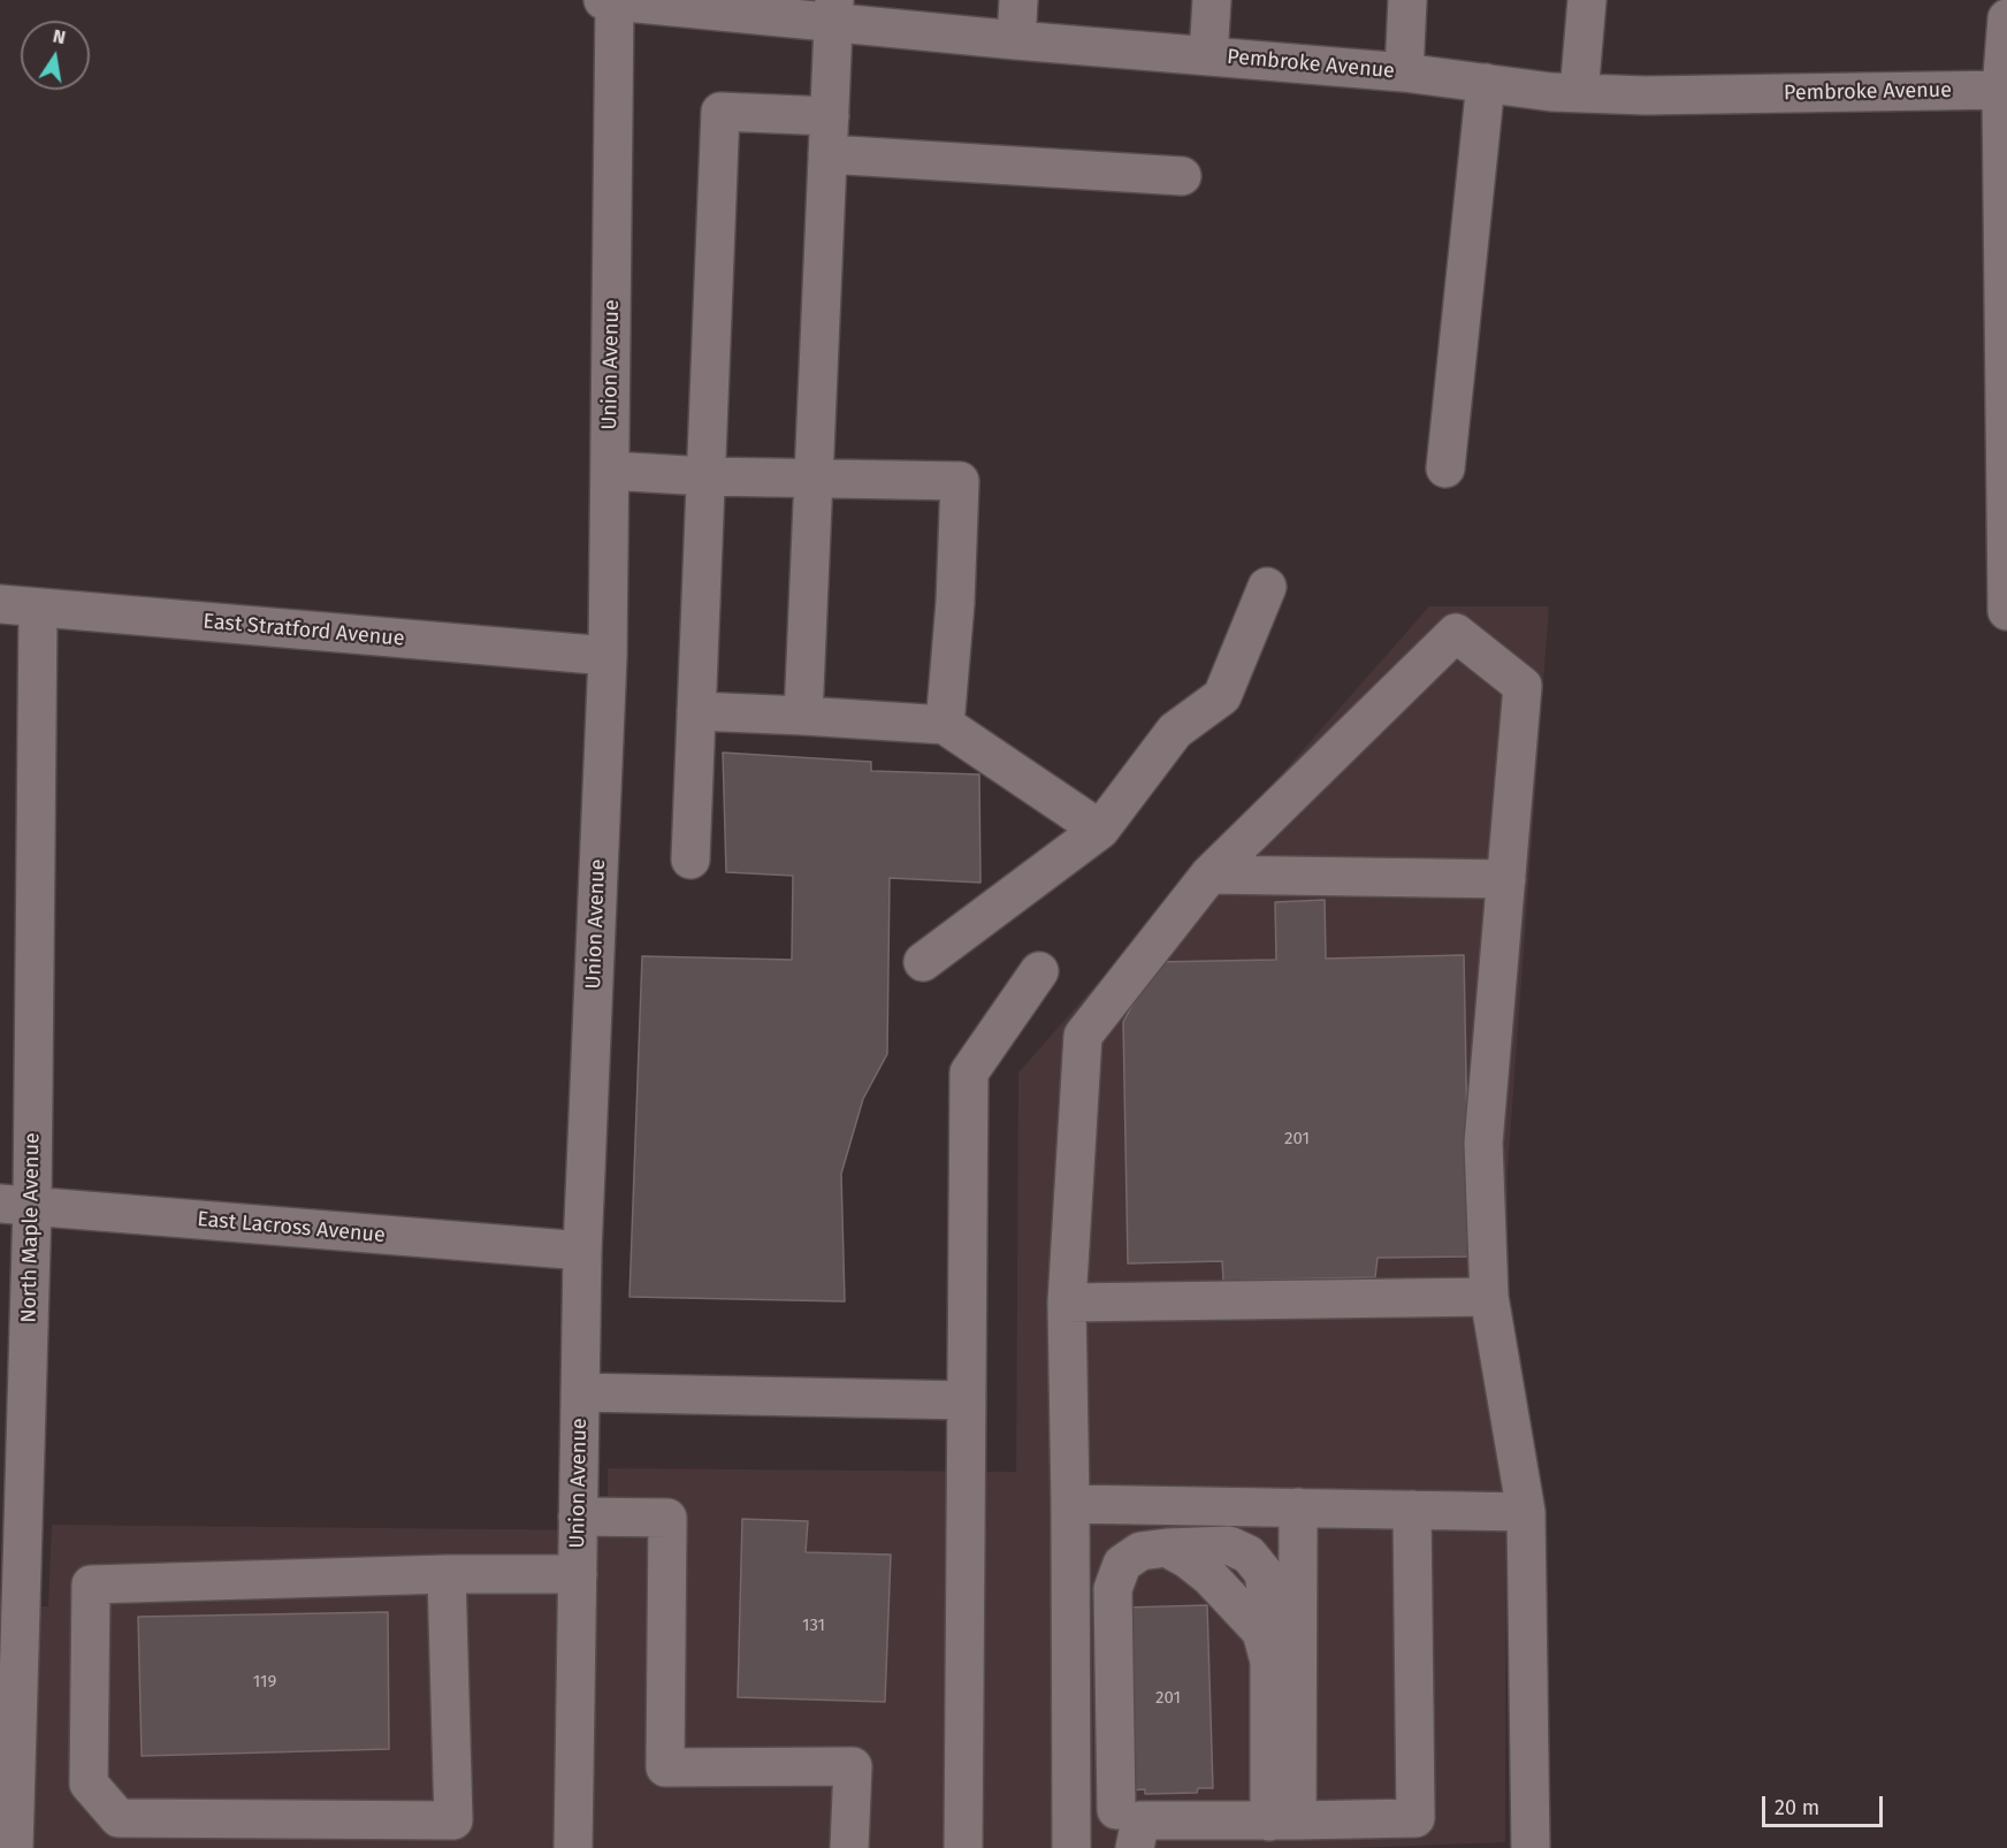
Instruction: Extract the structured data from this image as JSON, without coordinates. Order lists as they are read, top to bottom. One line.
{"streets":{"street":["Pembroke Avenue","Union Avenue","East Stratford Avenue","North Maple Avenue","East Lacross Avenue"]},"crossings":[["Pembroke Avenue","Union Avenue"],["Union Avenue","East Stratford Avenue"],["Union Avenue","East Lacross Avenue"],["East Stratford Avenue","North Maple Avenue"],["North Maple Avenue","East Lacross Avenue"]],"house_numbers":["201","131","119","201"],"scale_bar":"20 m","north":"top"}
